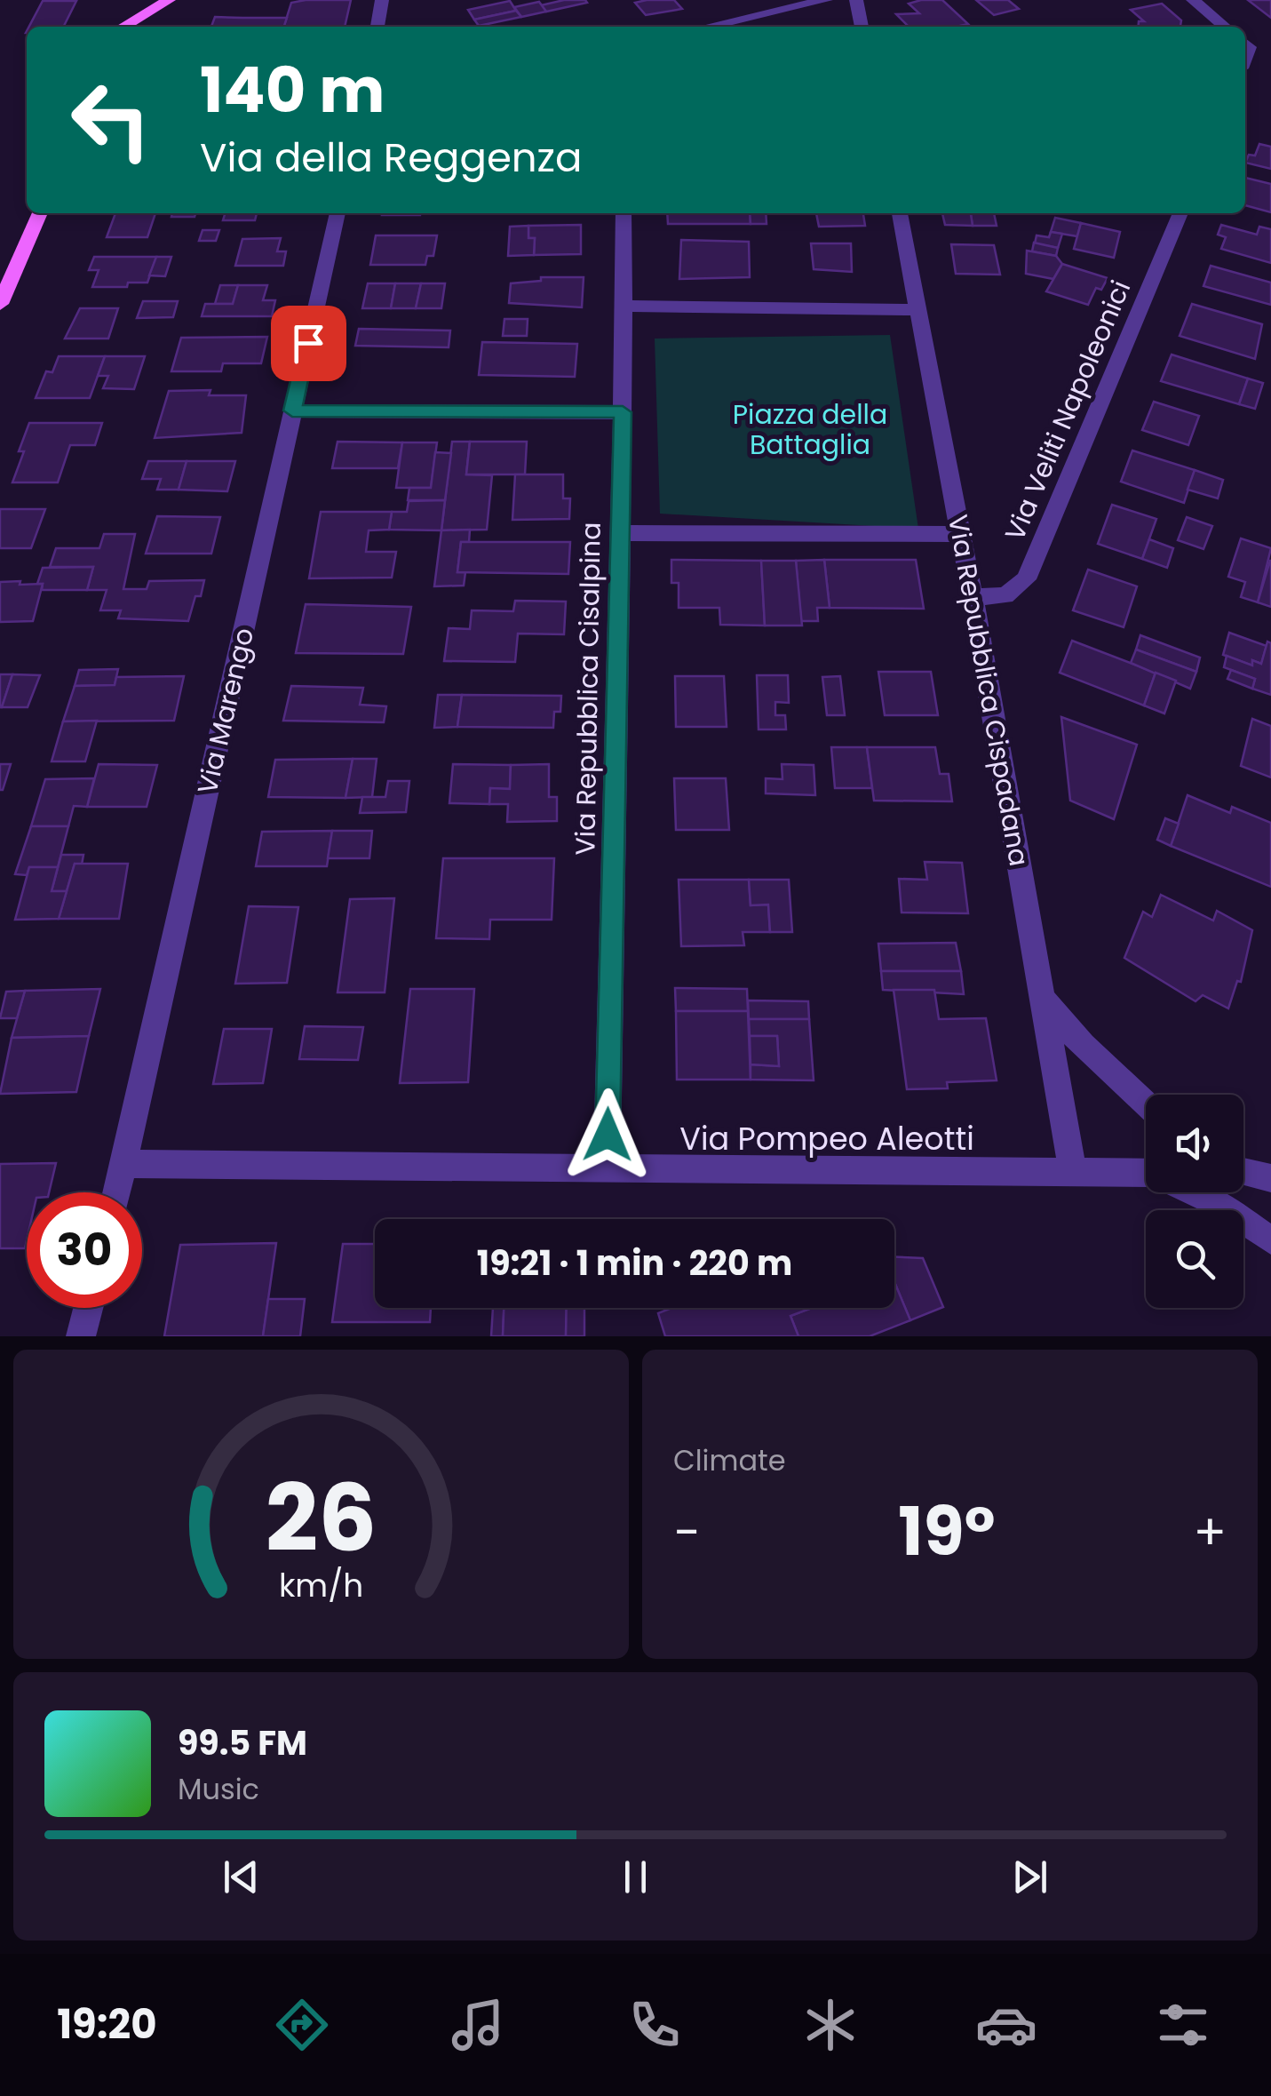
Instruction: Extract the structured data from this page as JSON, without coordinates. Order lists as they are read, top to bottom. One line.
{"streets":{"street":["Via Veliti Napoleonici","Via Repubblica Cisalpina","Via Repubblica Cispadana","Via Marengo","Via Pompeo Aleotti"]},"crossings":[["Via Veliti Napoleonici","Via Repubblica Cispadana"],["Via Repubblica Cisalpina","Via Pompeo Aleotti"],["Via Repubblica Cispadana","Via Pompeo Aleotti"],["Via Marengo","Via Pompeo Aleotti"]],"parks":["Piazza della Battaglia"],"page":{"turn":["140 m","Via della Reggenza"],"limit":"30","trip":"19:21 · 1 min · 220 m","tile":"Climate","heat":["−","19°","+"],"song":["99.5 FM","Music"],"tabs":"19:20","gauge":["26","km/h"]}}
